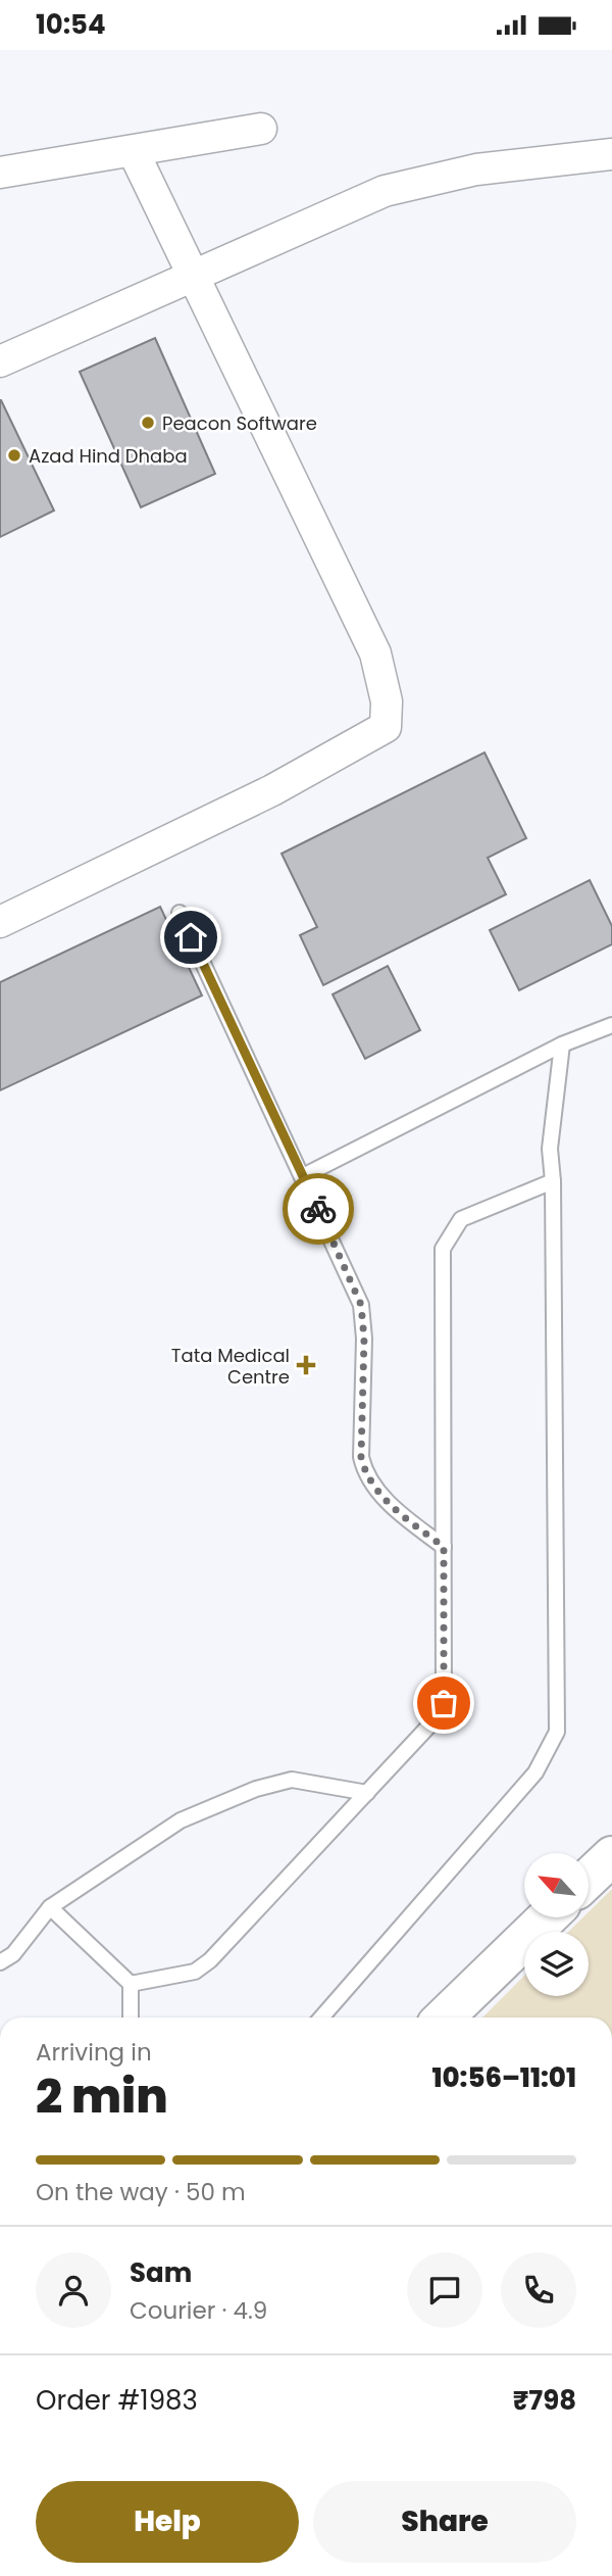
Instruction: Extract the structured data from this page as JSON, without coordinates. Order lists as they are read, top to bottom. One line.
{"places":{"other":["Peacon Software","Azad Hind Dhaba"],"health":["Tata Medical Centre"]},"north":"top left","page":{"status":"10:54","heading":["2 min","Arriving in","10:56–11:01"],"panel":["Sam","Courier · 4.9","Order #1983","₹798"],"bar":"On the way · 50 m","buttons":["Help","Share"]}}
